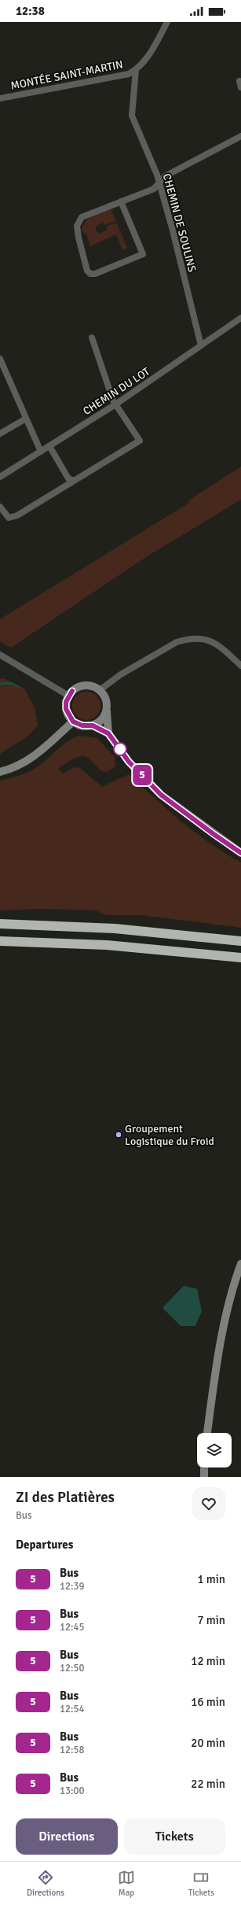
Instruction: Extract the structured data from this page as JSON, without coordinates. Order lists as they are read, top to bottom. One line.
{"streets":{"street":["MONTÉE SAINT-MARTIN","CHEMIN DE SOULINS","CHEMIN DU LOT"]},"crossings":[["MONTÉE SAINT-MARTIN","CHEMIN DE SOULINS"],["CHEMIN DE SOULINS","CHEMIN DU LOT"]],"places":["Groupement Logistique du Froid"],"lines":["bus line 5"],"page":{"status":"12:38","on_map":"5","heading":[["ZI des Platières","Bus"],"Departures"],"list":[{"mark":"5","name":"Bus","note":"12:39","value":"1 min"},{"mark":"5","name":"Bus","note":"12:45","value":"7 min"},{"mark":"5","name":"Bus","note":"12:50","value":"12 min"},{"mark":"5","name":"Bus","note":"12:54","value":"16 min"},{"mark":"5","name":"Bus","note":"12:58","value":"20 min"},{"mark":"5","name":"Bus","note":"13:00","value":"22 min"}],"buttons":["Directions","Tickets"],"tabs":["Directions","Map","Tickets"]}}
